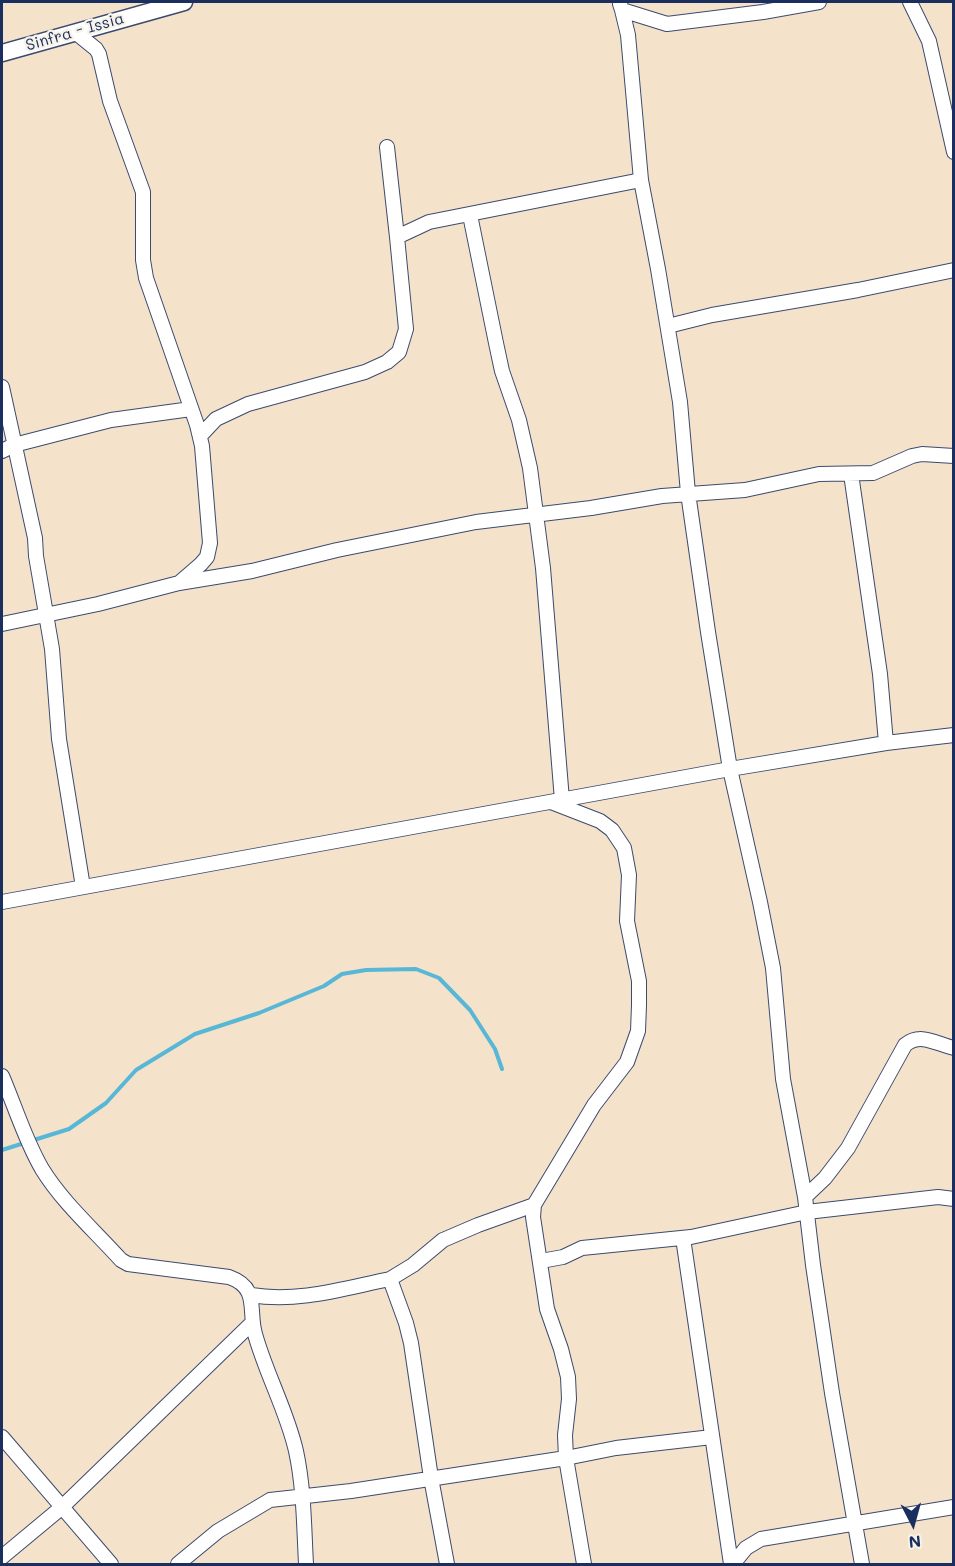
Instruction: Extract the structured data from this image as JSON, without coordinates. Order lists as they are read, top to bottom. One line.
{"streets":{"main road":["Sinfra - Issia"]},"north":"bottom"}
